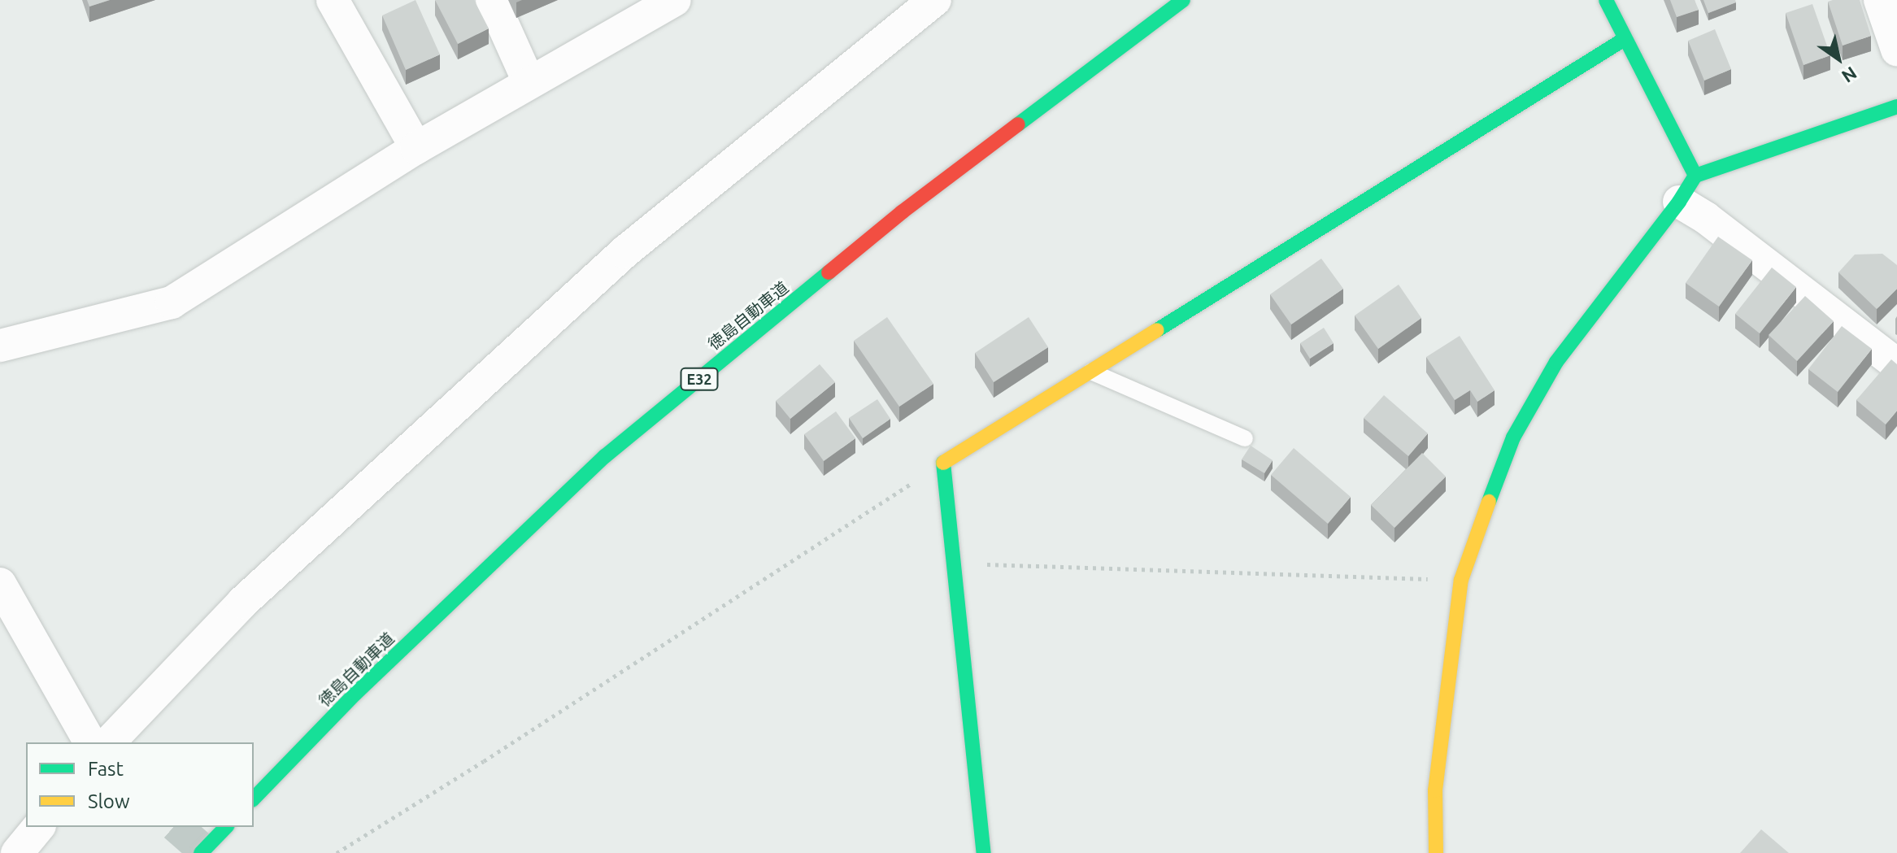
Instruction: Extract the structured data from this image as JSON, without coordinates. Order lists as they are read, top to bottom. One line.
{"streets":{"main road":["徳島自動車道","E32"]},"legend":["Fast","Slow"],"north":"bottom right"}
